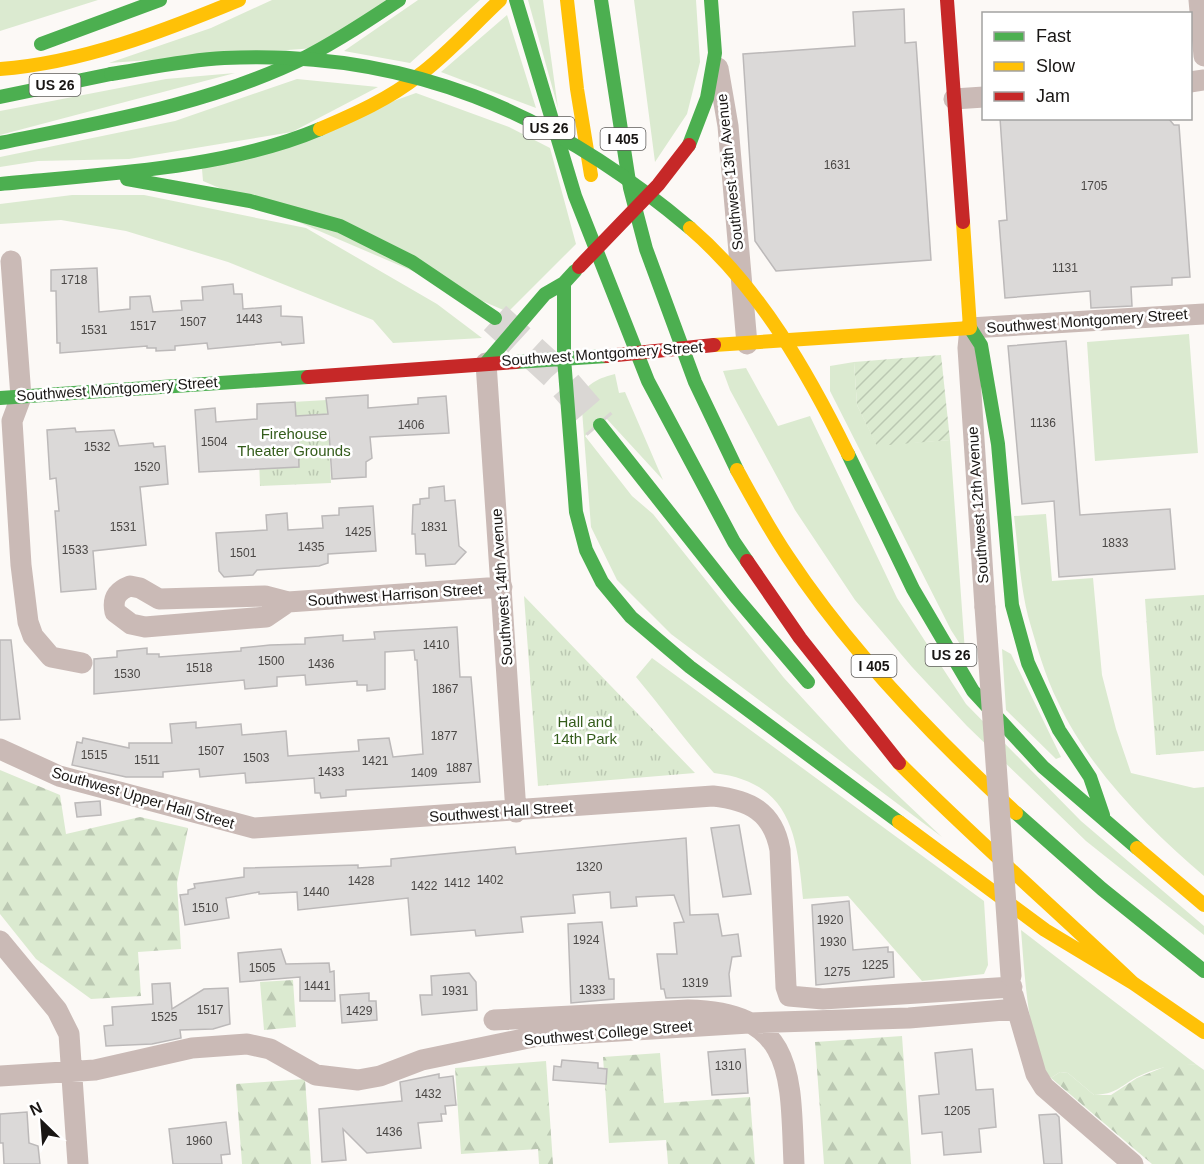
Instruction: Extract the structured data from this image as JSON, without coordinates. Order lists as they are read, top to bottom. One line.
{"streets":{"main road":["US 26","I 405","Southwest 13th Avenue","Southwest Montgomery Street","Southwest 12th Avenue"],"street":["Southwest 14th Avenue","Southwest Harrison Street","Southwest Upper Hall Street","Southwest Hall Street","Southwest College Street"]},"crossings":[["Southwest 13th Avenue","Southwest Montgomery Street"],["Southwest Montgomery Street","Southwest 12th Avenue"],["Southwest Montgomery Street","Southwest 14th Avenue"],["Southwest 12th Avenue","Southwest Hall Street"],["Southwest 12th Avenue","Southwest College Street"],["Southwest 14th Avenue","Southwest Harrison Street"],["Southwest 14th Avenue","Southwest Hall Street"],["Southwest Upper Hall Street","Southwest Hall Street"]],"parks":["Firehouse Theater Grounds","Hall and 14th Park"],"house_numbers":["1631","1705","1131","1718","1443","1507","1517","1531","1136","1406","1504","1532","1520","1531","1831","1425","1833","1435","1533","1501","1410","1500","1436","1518","1530","1867","1877","1507","1515","1503","1511","1421","1887","1433","1409","1320","1402","1428","1412","1422","1440","1510","1920","1924","1930","1225","1505","1275","1319","1441","1333","1931","1517","1429","1525","1310","1432","1205","1436","1960"],"legend":["Fast","Slow","Jam"],"north":"top left"}
